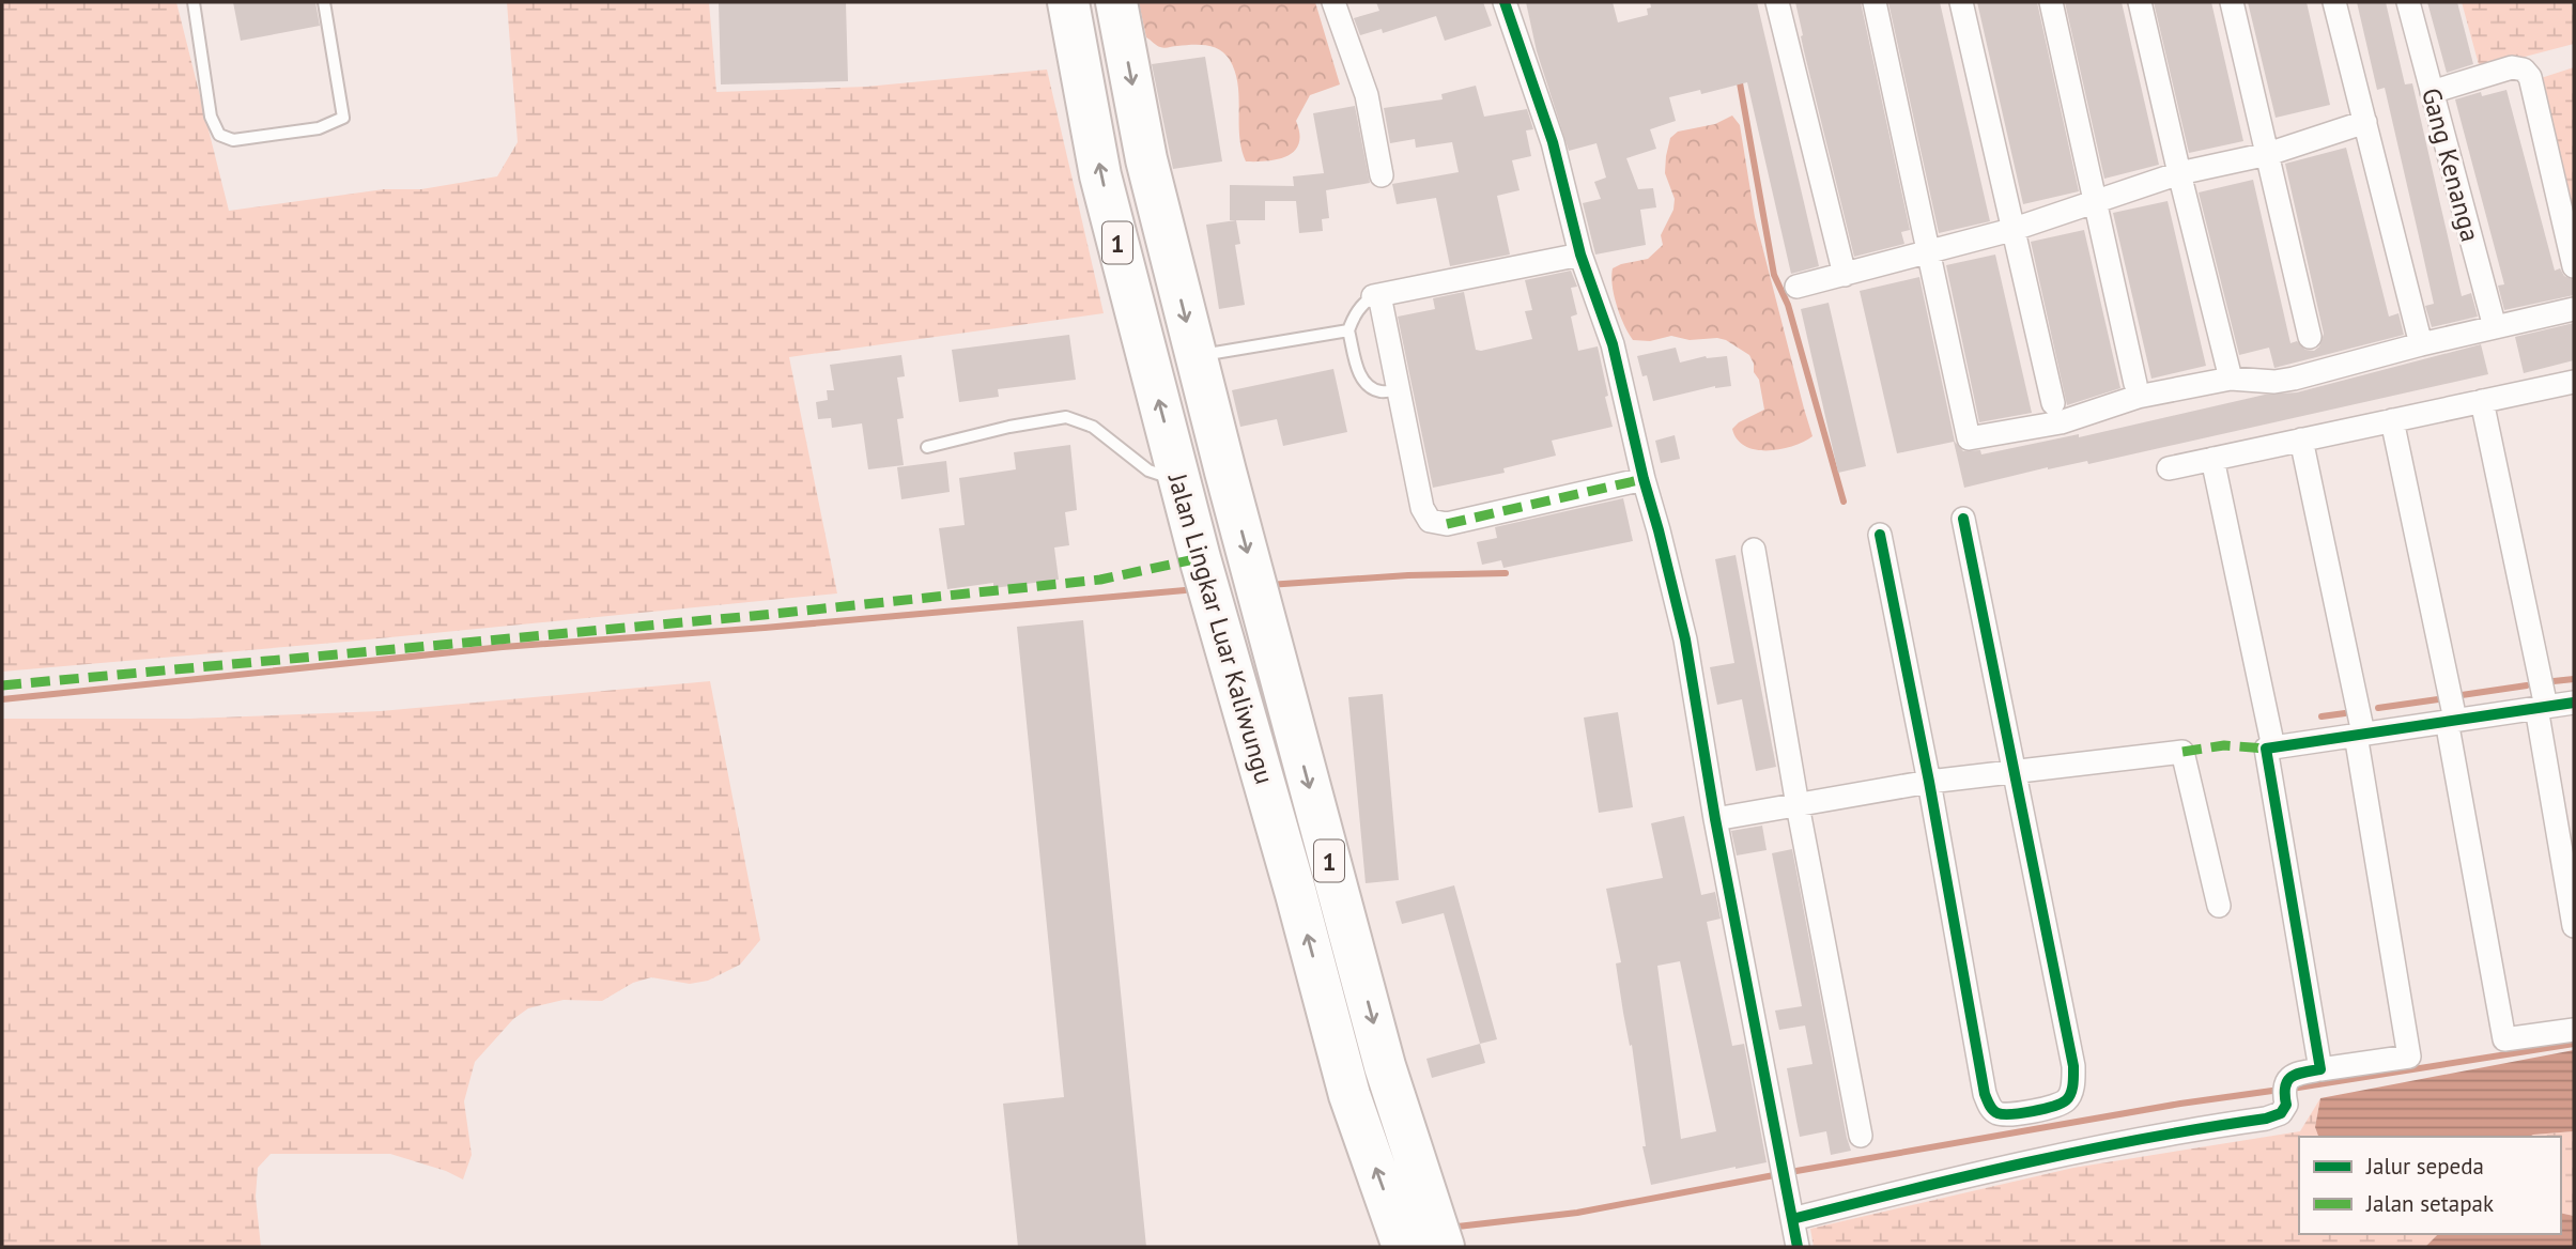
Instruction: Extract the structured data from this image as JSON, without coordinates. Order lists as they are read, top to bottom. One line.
{"streets":{"highway":["1","Jalan Lingkar Luar Kaliwungu"],"street":["Gang Kenanga"]},"legend":["Jalur sepeda","Jalan setapak"]}
